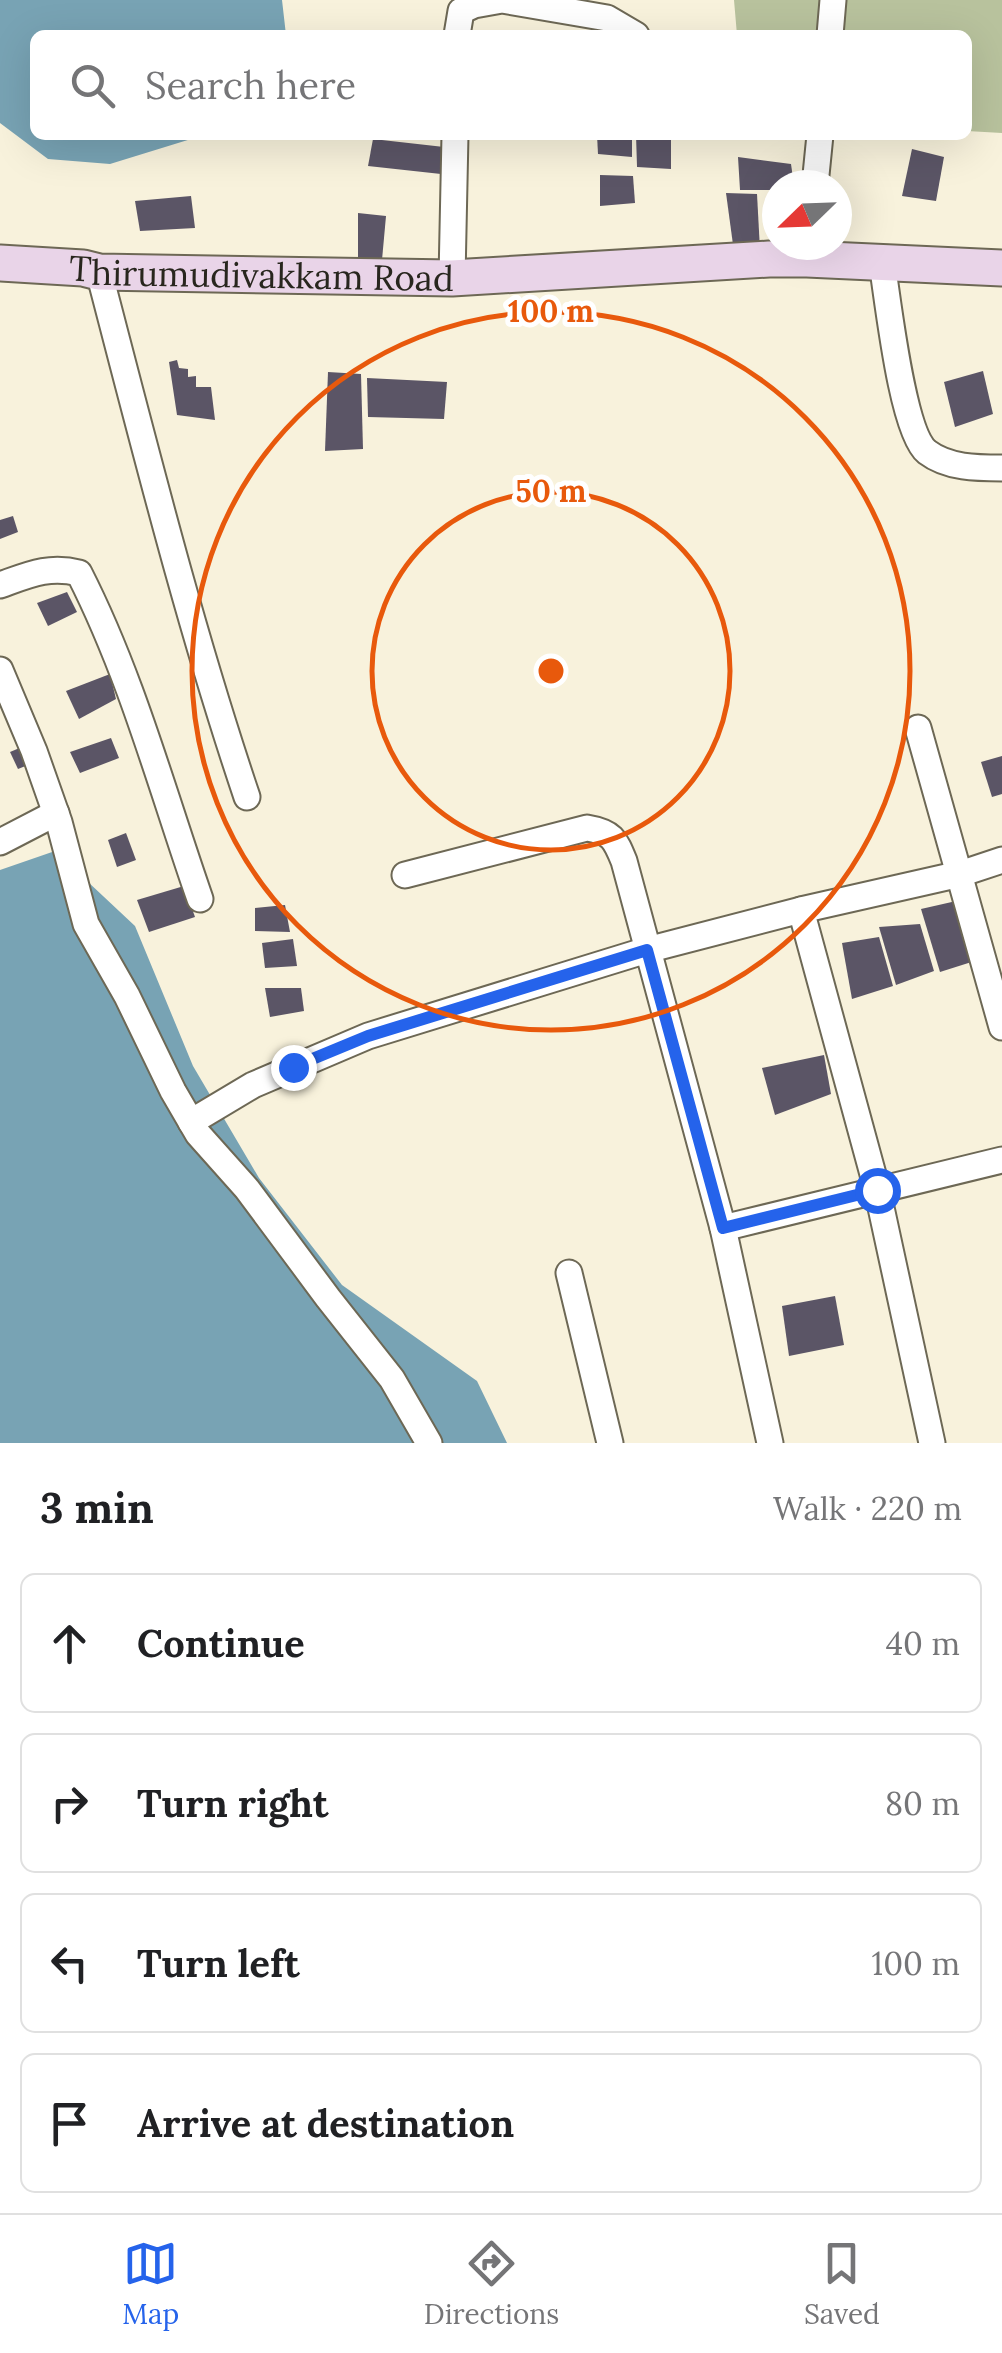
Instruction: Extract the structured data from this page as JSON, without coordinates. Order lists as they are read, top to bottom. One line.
{"streets":{"street":["Thirumudivakkam Road"]},"north":"bottom left","page":{"search":"Search here","heading":["3 min","Walk · 220 m"],"list":[["Continue","40 m"],["Turn right","80 m"],["Turn left","100 m"],"Arrive at destination"],"nav":["Map","Directions","Saved"]},"rings":["100 m","50 m"]}
